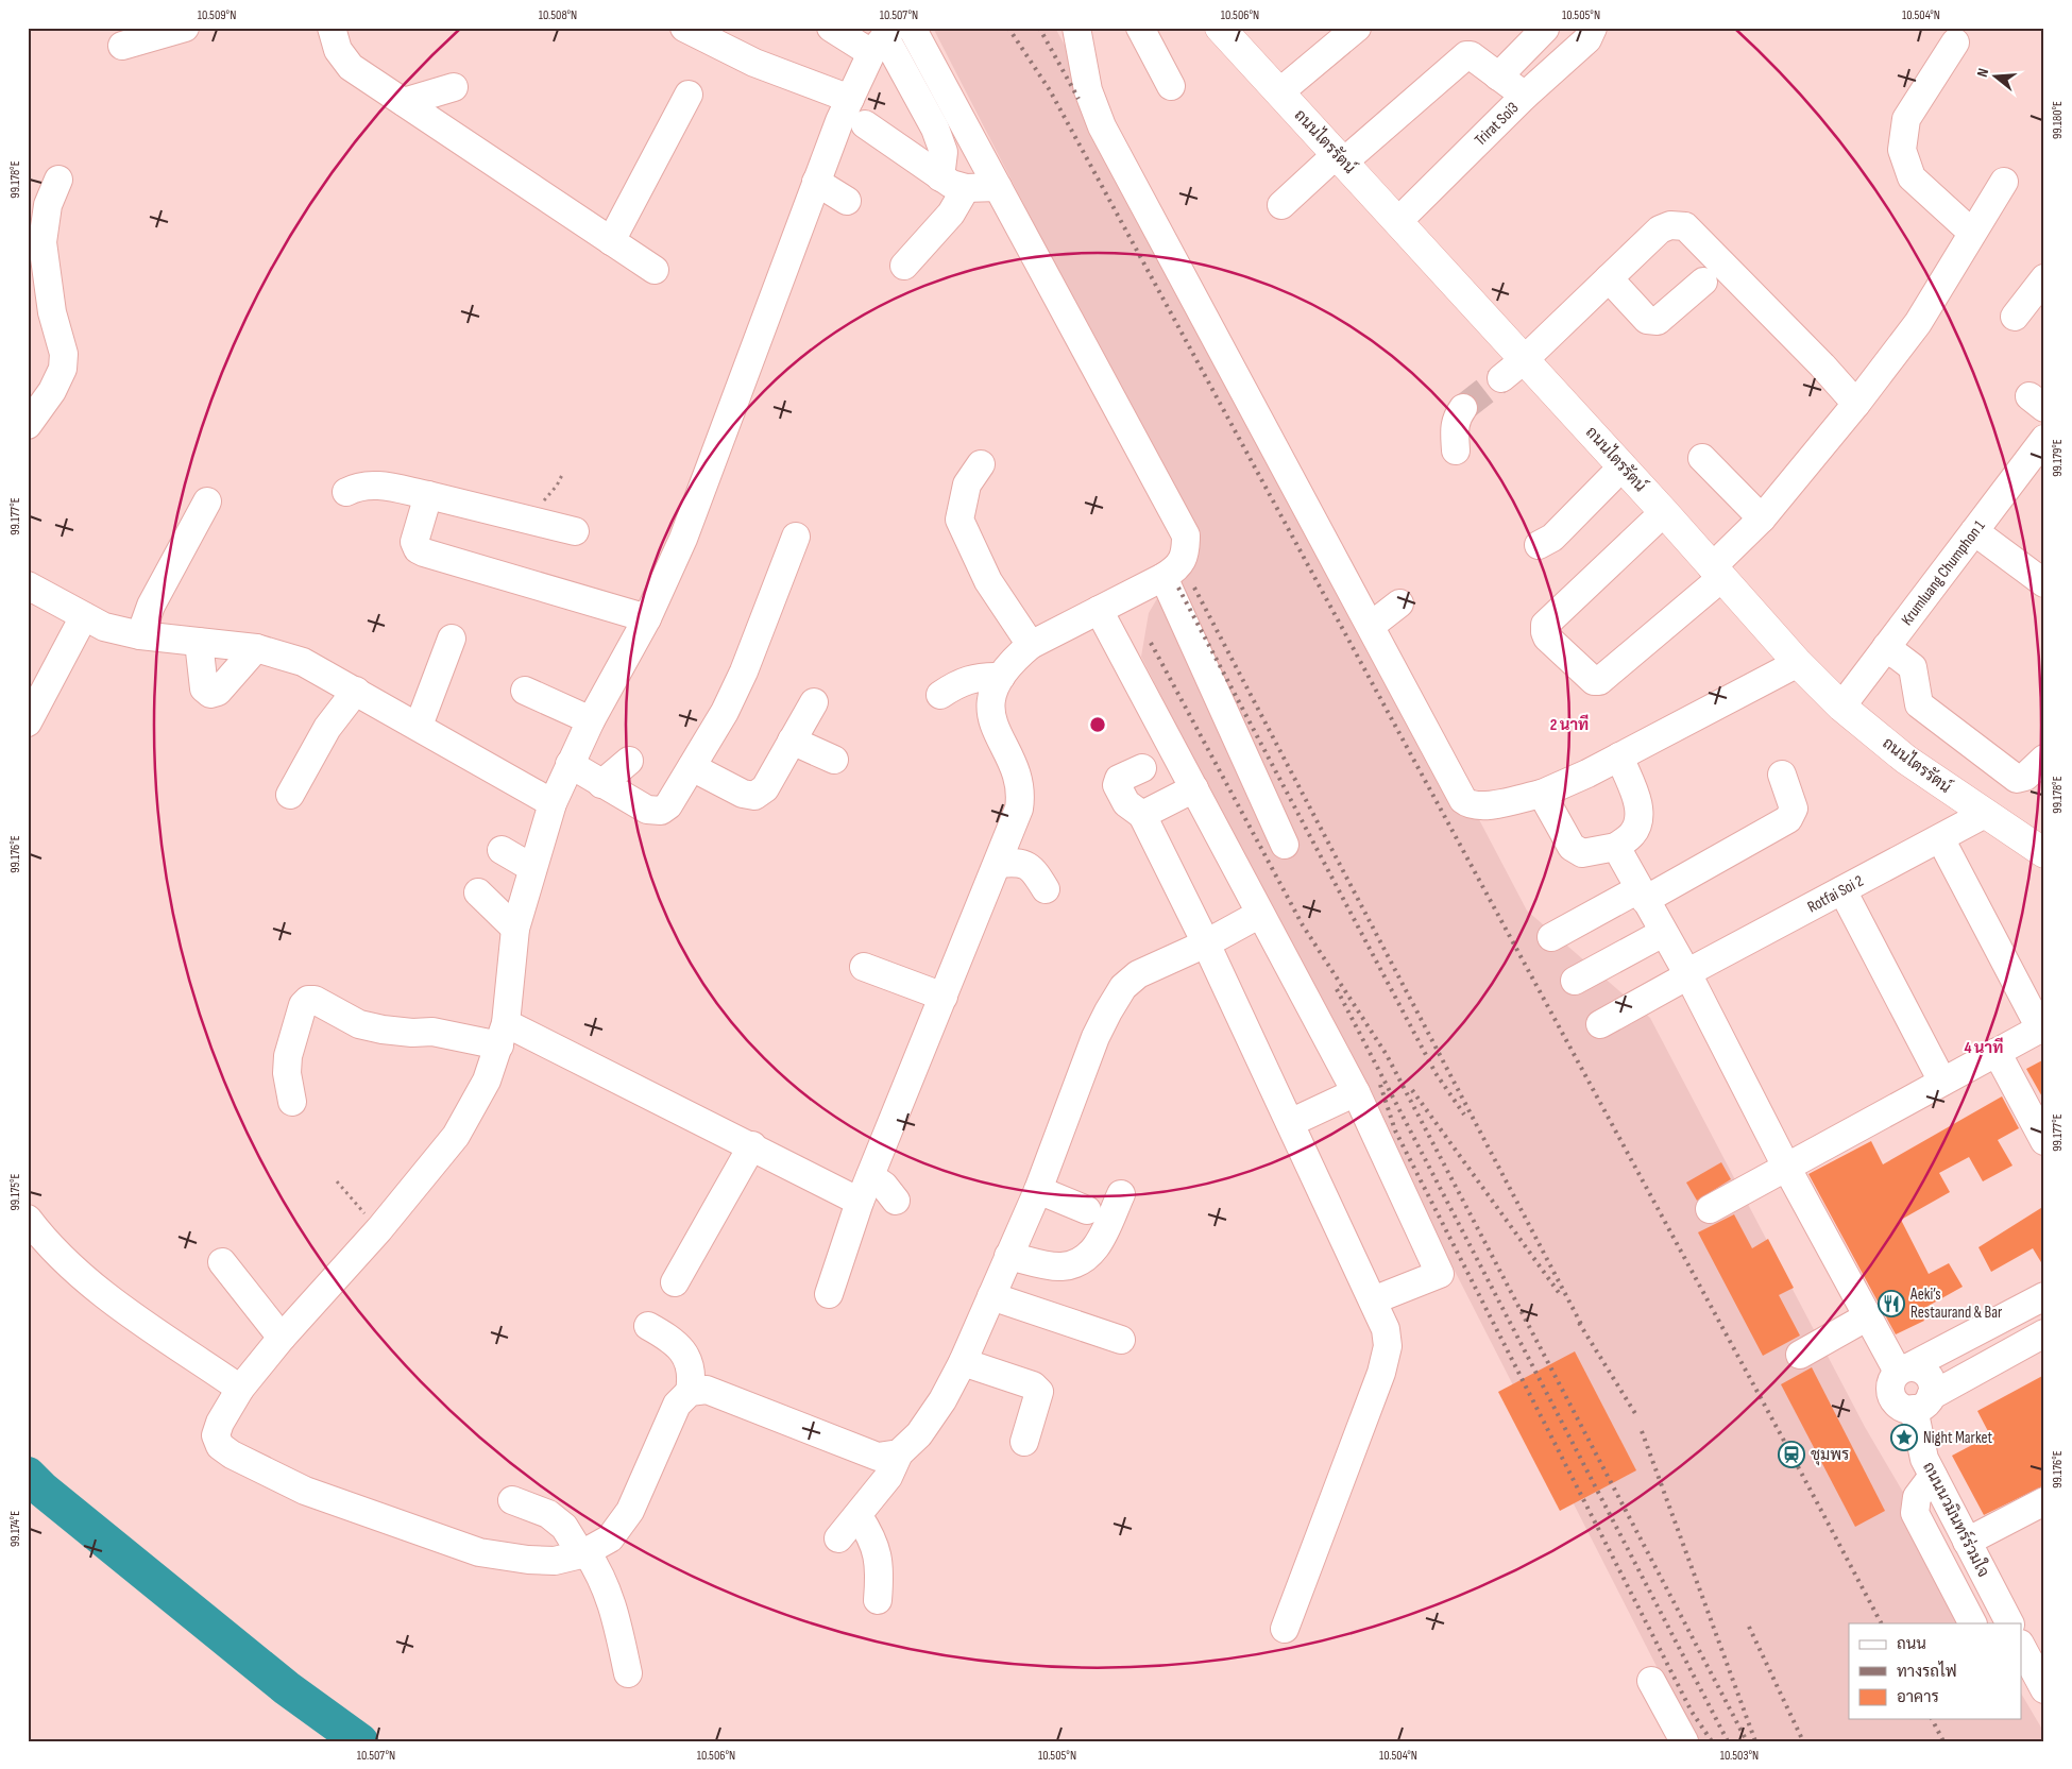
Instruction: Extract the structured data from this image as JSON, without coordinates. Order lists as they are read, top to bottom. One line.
{"streets":{"main road":["ถนนไตรรัตน์"],"street":["Trirat Soi3","Krumluang Chumphon 1","Rotfai Soi 2","ถนนนวมินทร์ร่วมใจ"]},"crossings":[["Trirat Soi3","ถนนไตรรัตน์"],["ถนนไตรรัตน์","Krumluang Chumphon 1"],["ถนนไตรรัตน์","Rotfai Soi 2"]],"places":{"restaurant":["Aeki’s Restaurand & Bar"],"place":["Night Market"],"station":["ชุมพร"]},"legend":["ถนน","ทางรถไฟ","อาคาร"],"north":"left","coordinates":["10.509°N","10.508°N","10.507°N","10.506°N","10.505°N","10.504°N","99.180°E","99.178°E","99.179°E","99.177°E","99.176°E","99.175°E","99.174°E","10.503°N"],"rings":["2 นาที","4 นาที"]}
